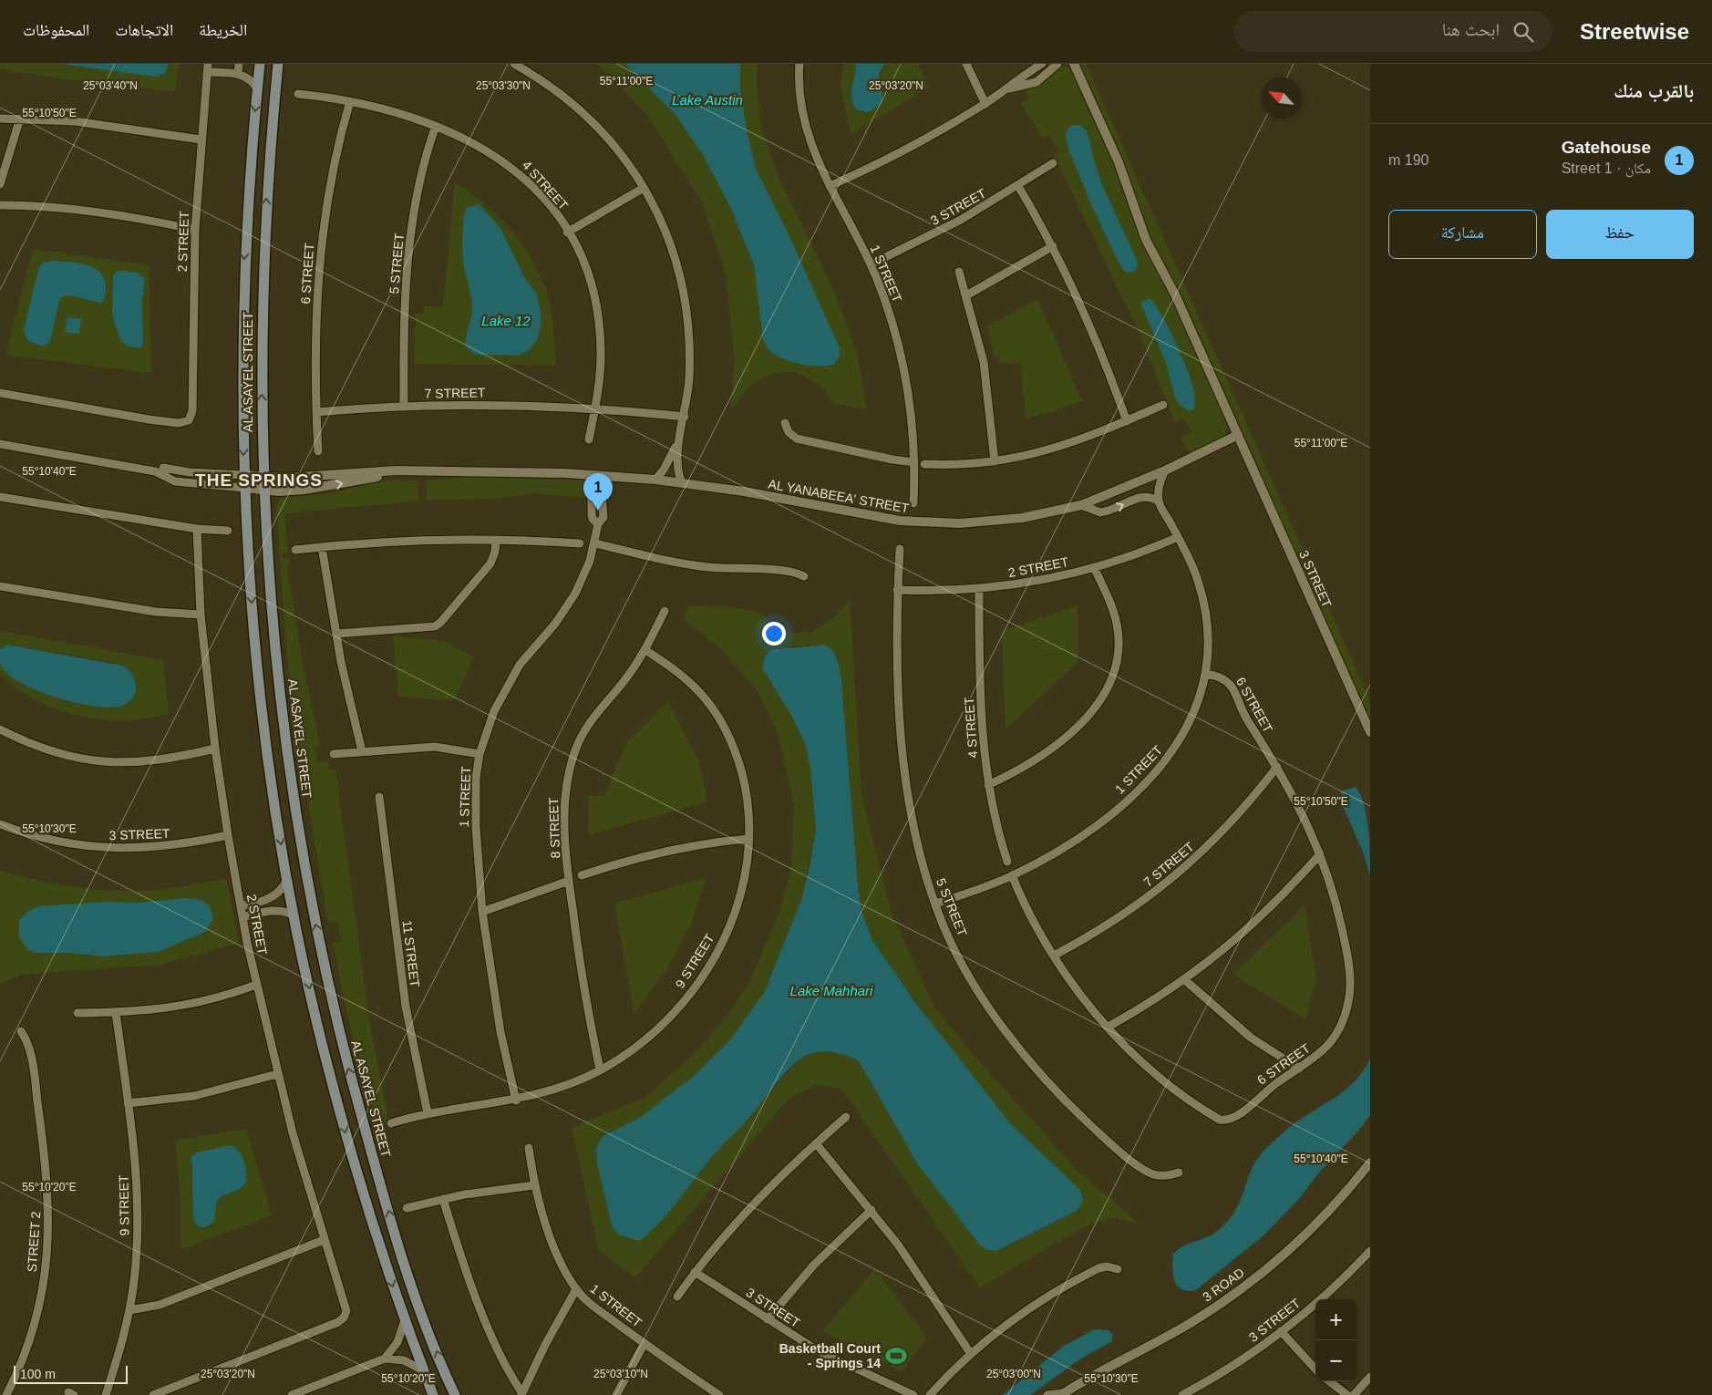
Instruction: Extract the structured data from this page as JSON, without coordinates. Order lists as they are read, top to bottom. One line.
{"streets":{"main road":["AL ASAYEL STREET"],"street":["4 STREET","3 STREET","2 STREET","5 STREET","6 STREET","1 STREET","7 STREET","AL YANABEEA' STREET","8 STREET","11 STREET","9 STREET","STREET 2","3 ROAD"]},"crossings":[["4 STREET","2 STREET"],["4 STREET","5 STREET"],["4 STREET","6 STREET"],["4 STREET","7 STREET"],["3 STREET","2 STREET"],["3 STREET","1 STREET"],["3 STREET","AL YANABEEA' STREET"],["2 STREET","5 STREET"],["2 STREET","1 STREET"],["5 STREET","1 STREET"],["5 STREET","7 STREET"],["6 STREET","1 STREET"],["6 STREET","7 STREET"],["1 STREET","AL YANABEEA' STREET"],["1 STREET","9 STREET"],["AL ASAYEL STREET","AL YANABEEA' STREET"],["8 STREET","9 STREET"],["11 STREET","9 STREET"]],"districts":["THE SPRINGS"],"water":["Lake Austin","Lake 12","Lake Mahhari"],"places":{"sports":["Basketball Court - Springs 14"]},"scale_bar":"100 m","north":"top left","page":{"header":"Streetwise","search":"ابحث هنا","nav":["الخريطة","الاتجاهات","المحفوظات"],"heading":"بالقرب منك","list":[{"mark":"1","name":"Gatehouse","note":"مكان · 1 Street","value":"190 m"}],"buttons":["حفظ","مشاركة"],"pins":"1","map_buttons":["+","−"],"scale":"100 m"},"coordinates":["55°11'00\"E","25°03'40\"N","25°03'30\"N","25°03'20\"N","55°10'50\"E","55°10'40\"E","55°10'30\"E","55°10'20\"E","25°03'10\"N","25°03'00\"N"]}
